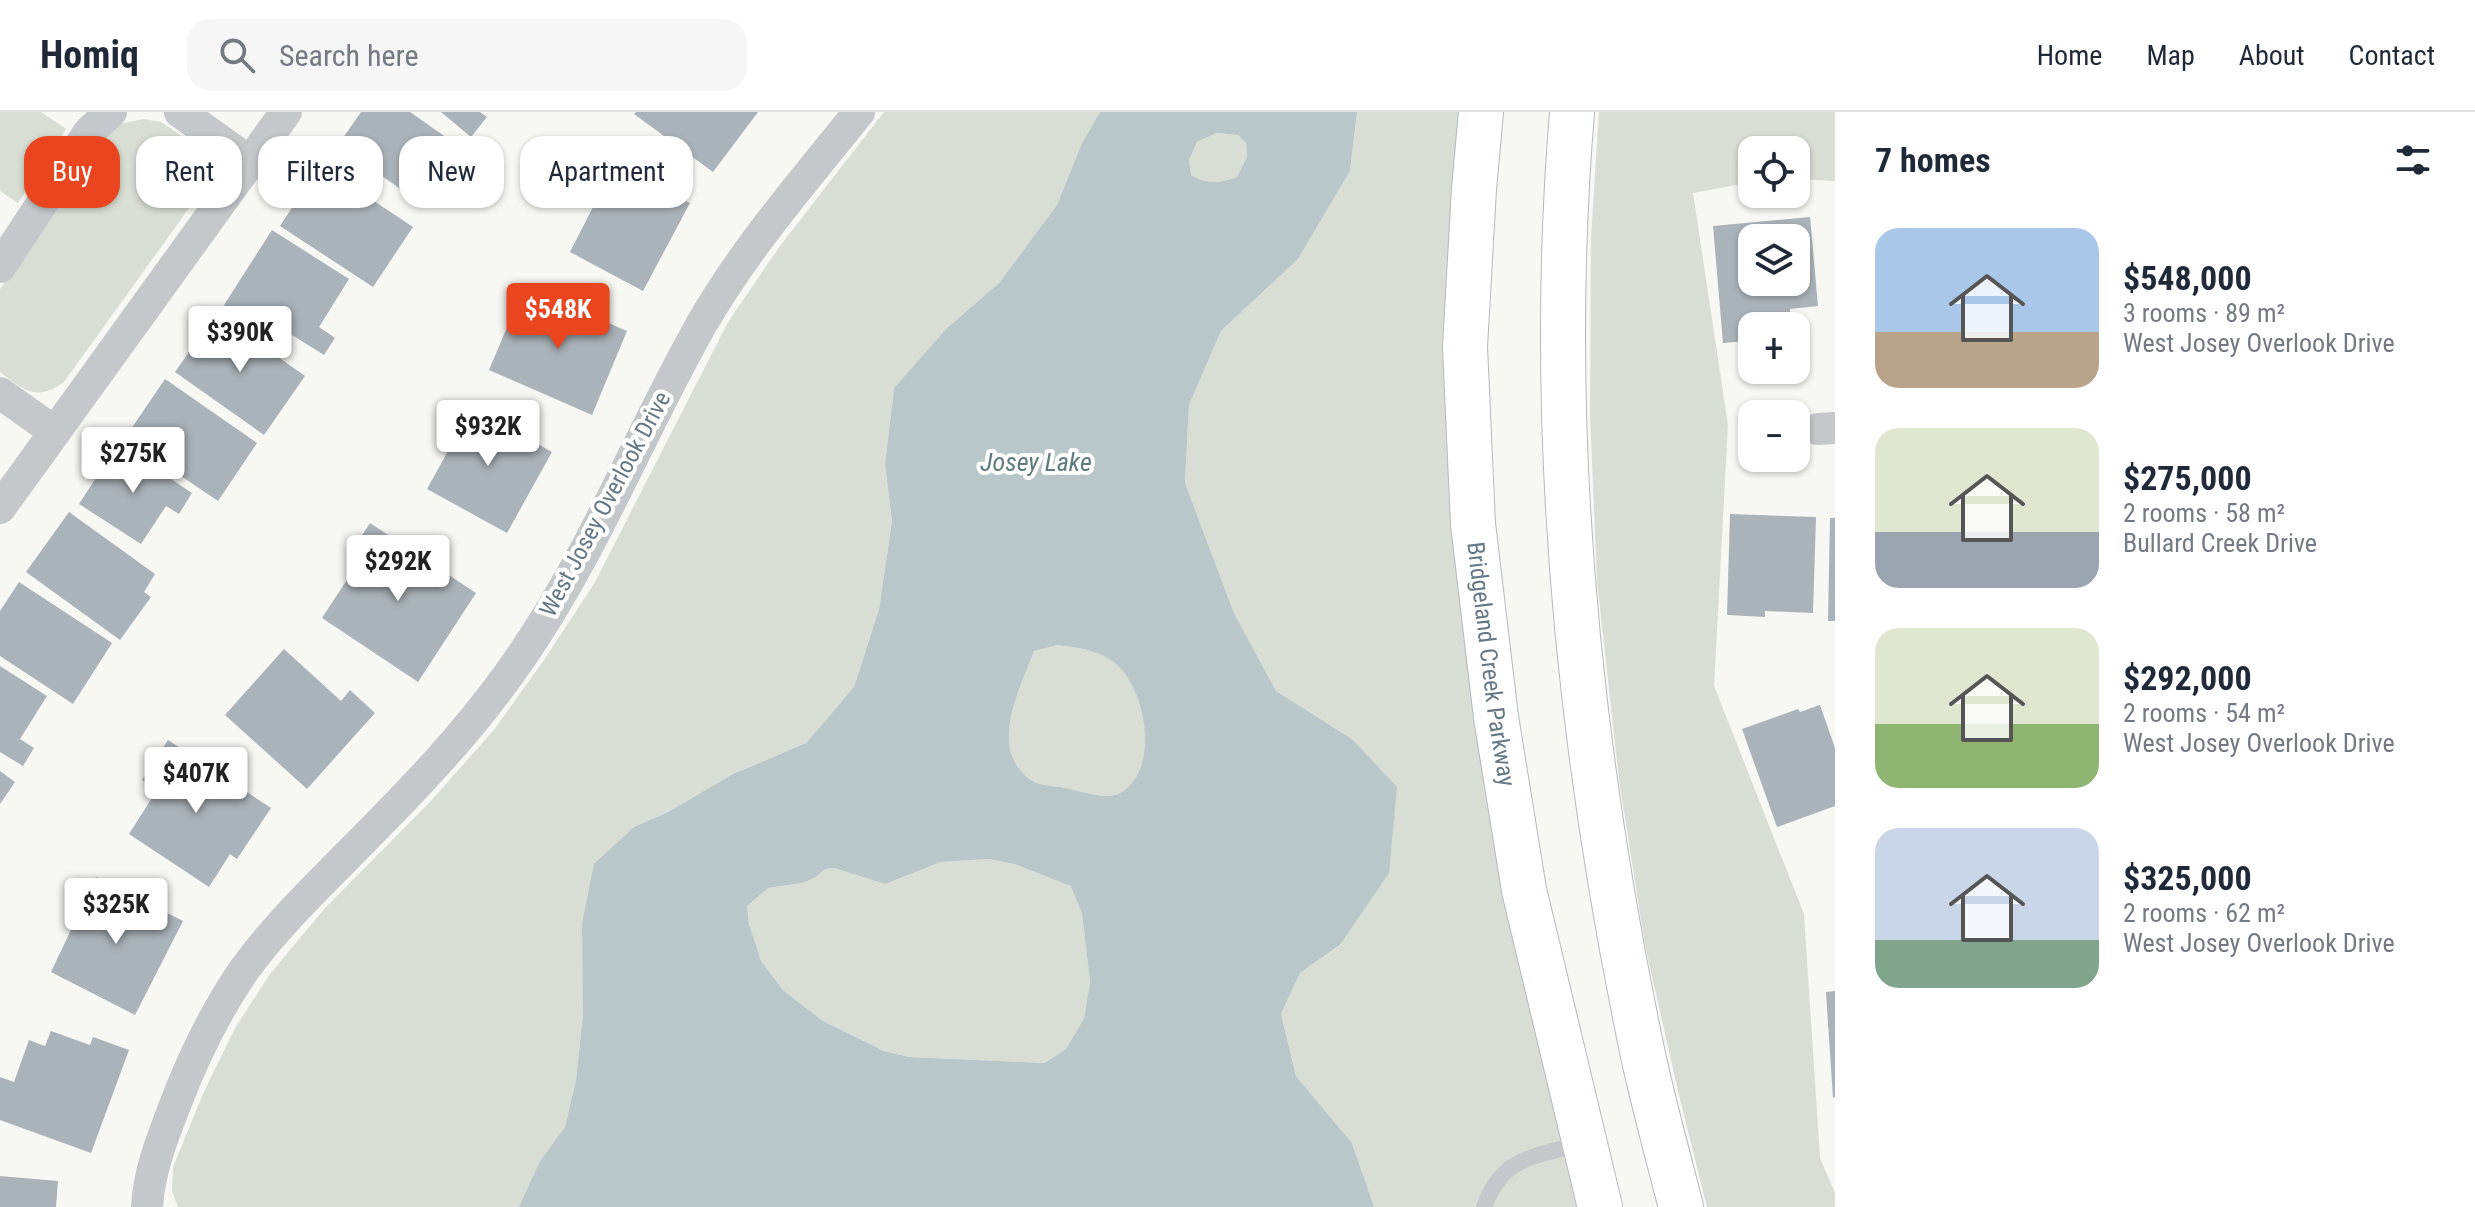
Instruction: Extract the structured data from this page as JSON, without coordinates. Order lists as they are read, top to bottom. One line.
{"streets":{"main road":["Bridgeland Creek Parkway"],"street":["West Josey Overlook Drive"]},"water":["Josey Lake"],"page":{"header":"Homiq","search":"Search here","nav":["Home","Map","About","Contact"],"heading":"7 homes","map_buttons":["+","−"],"chip":["Buy","Rent","Filters","New","Apartment"],"list":[{"name":"$548,000","note":"3 rooms · 89 m² · West Josey Overlook Drive"},{"name":"$275,000","note":"2 rooms · 58 m² · Bullard Creek Drive"},{"name":"$292,000","note":"2 rooms · 54 m² · West Josey Overlook Drive"},{"name":"$325,000","note":"2 rooms · 62 m² · West Josey Overlook Drive"}],"price":["$548K","$390K","$932K","$275K","$292K","$407K","$325K"]}}
